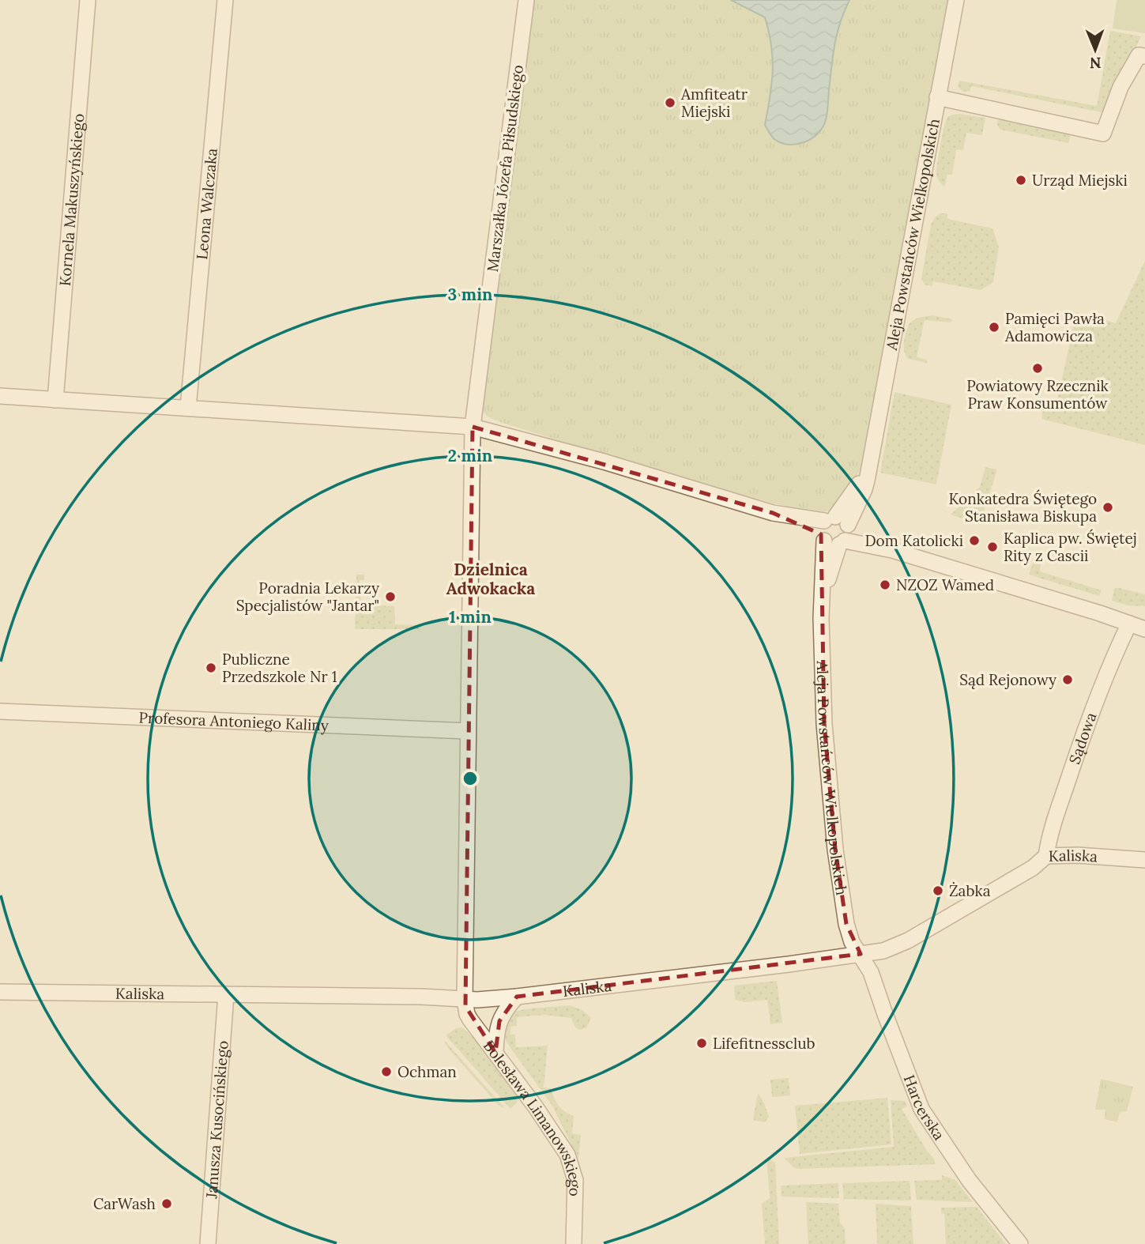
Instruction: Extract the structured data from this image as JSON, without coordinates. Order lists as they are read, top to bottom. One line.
{"streets":{"street":["Marszałka Józefa Piłsudskiego","Kornela Makuszyńskiego","Leona Walczaka","Aleja Powstańców Wielkopolskich","Profesora Antoniego Kaliny","Sądowa","Kaliska","Harcerska","Janusza Kusocińskiego","Bolesława Limanowskiego"]},"crossings":[["Marszałka Józefa Piłsudskiego","Profesora Antoniego Kaliny"],["Marszałka Józefa Piłsudskiego","Kaliska"],["Marszałka Józefa Piłsudskiego","Bolesława Limanowskiego"],["Aleja Powstańców Wielkopolskich","Kaliska"],["Aleja Powstańców Wielkopolskich","Harcerska"],["Sądowa","Kaliska"],["Kaliska","Harcerska"],["Kaliska","Janusza Kusocińskiego"],["Kaliska","Bolesława Limanowskiego"]],"districts":["Dzielnica Adwokacka"],"places":["Amfiteatr Miejski","Urząd Miejski","Pamięci Pawła Adamowicza","Powiatowy Rzecznik Praw Konsumentów","Konkatedra Świętego Stanisława Biskupa","Dom Katolicki","Kaplica pw. Świętej Rity z Cascii","NZOZ Wamed","Poradnia Lekarzy Specjalistów \"Jantar\"","Publiczne Przedszkole Nr 1","Sąd Rejonowy","Żabka","Lifefitnessclub","Ochman","CarWash"],"north":"bottom","rings":["3 min","2 min","1 min"]}
